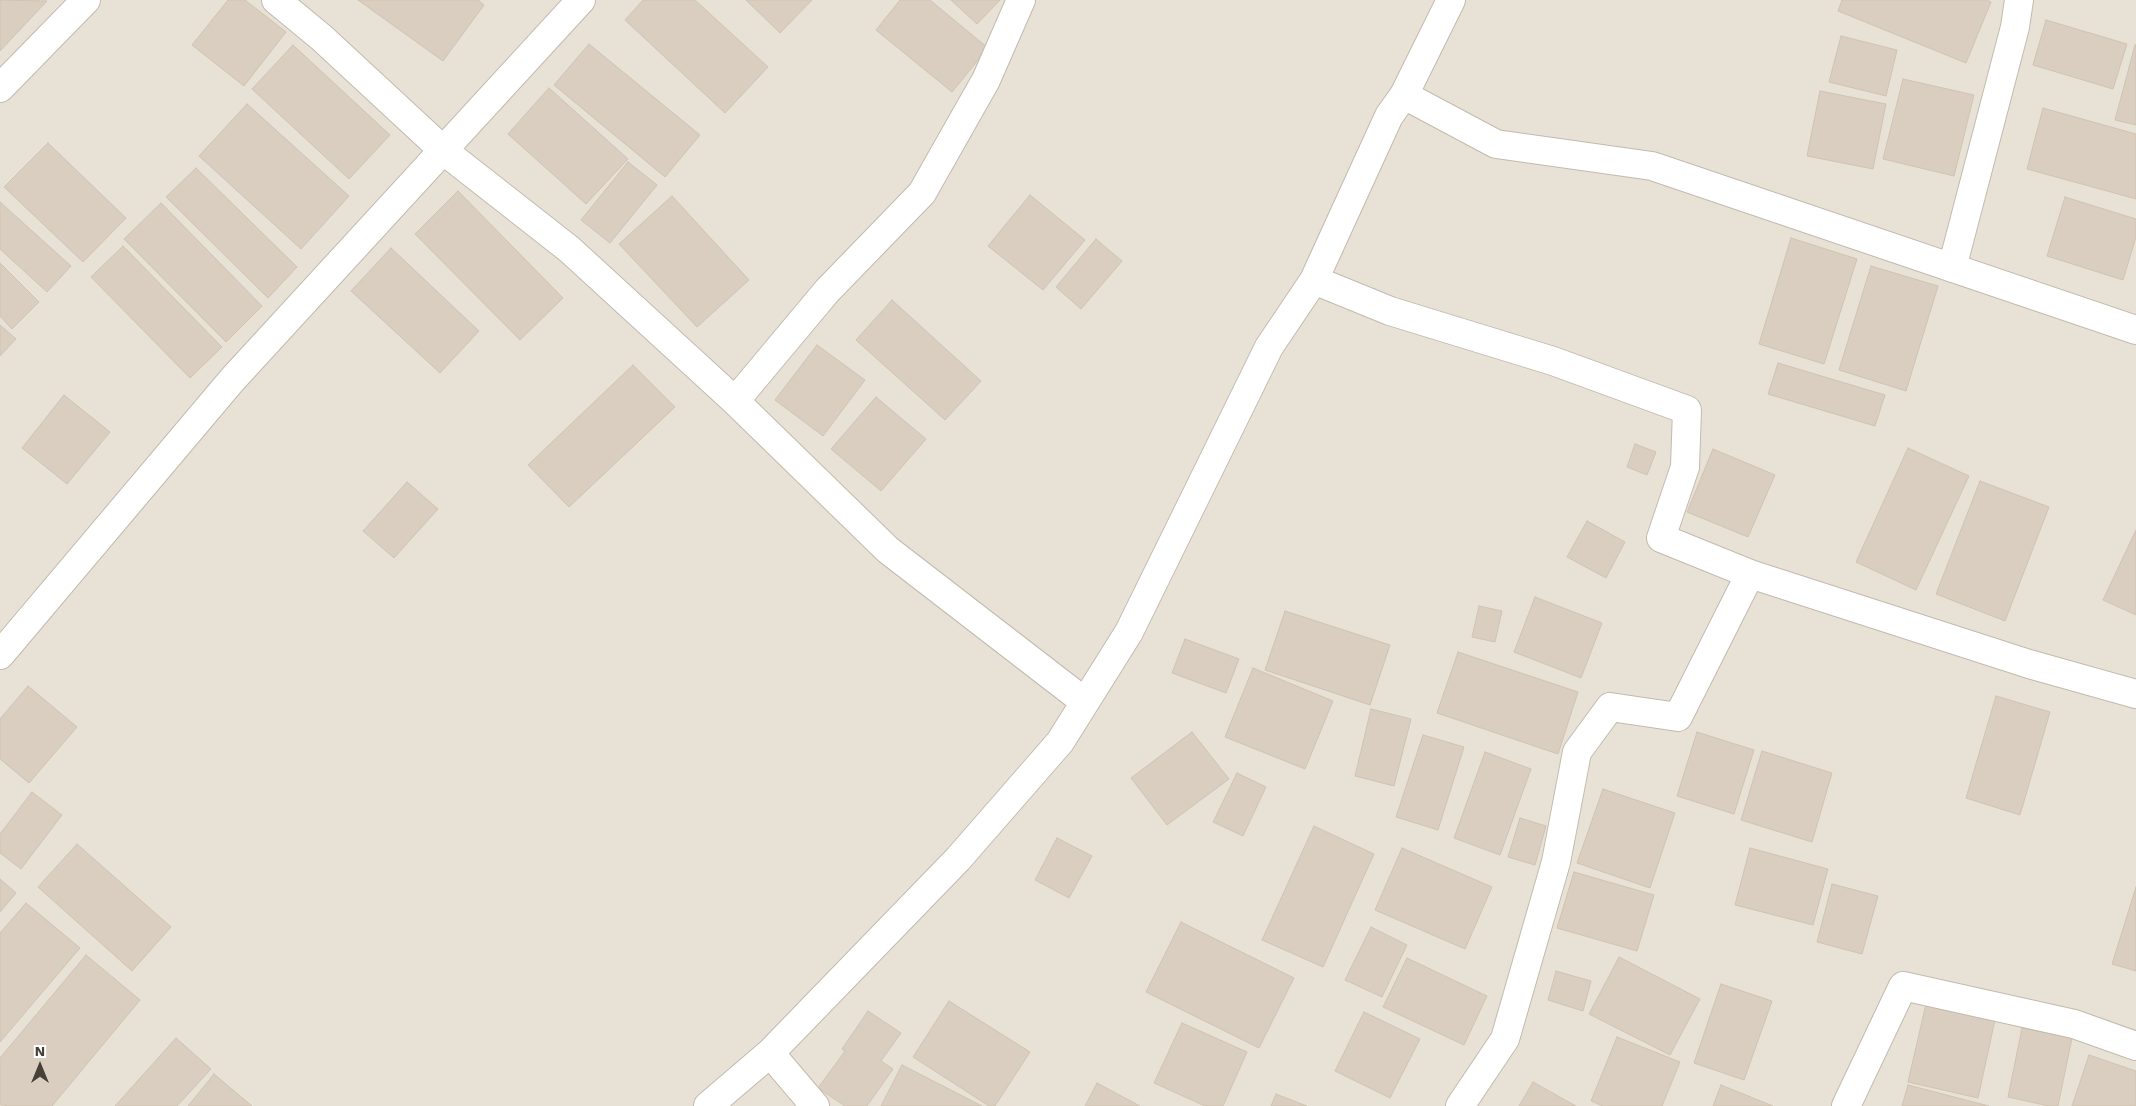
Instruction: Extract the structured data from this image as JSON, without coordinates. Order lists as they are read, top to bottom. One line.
{"north":"top"}
